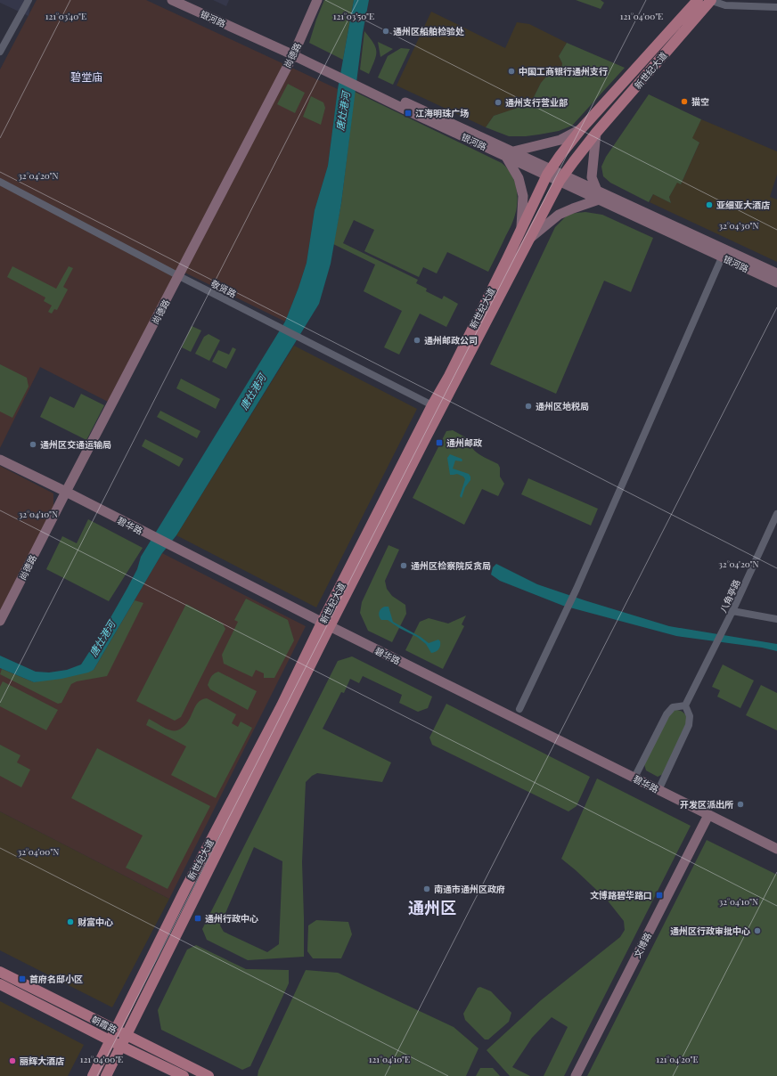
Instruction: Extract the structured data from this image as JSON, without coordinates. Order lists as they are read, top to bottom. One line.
{"streets":{"main road":["新世纪大道","朝霞路"],"street":["银河路","尚德路","敬贤路","碧华路","八角亭路","文博路"]},"crossings":[["银河路","尚德路"],["银河路","新世纪大道"],["尚德路","敬贤路"],["尚德路","碧华路"],["新世纪大道","敬贤路"],["新世纪大道","碧华路"],["新世纪大道","朝霞路"],["碧华路","文博路"]],"districts":["碧堂庙","通州区"],"water":["唐灶港河"],"places":{"other":["通州区船舶检验处","中国工商银行通州支行","猫空","通州支行营业部","亚细亚大酒店","通州邮政公司","通州区地税局","通州区交通运输局","通州区检察院反贪局","开发区派出所","南通市通州区政府","财富中心","通州区行政审批中心","丽辉大酒店"],"transit":["江海明珠广场","通州邮政","文博路碧华路口","通州行政中心","首府名邸小区"]},"coordinates":["121°03'40\"E","121°03'50\"E","121°04'00\"E","32°04'20\"N","32°04'30\"N","32°04'10\"N","32°04'00\"N","121°04'10\"E","121°04'20\"E"]}
